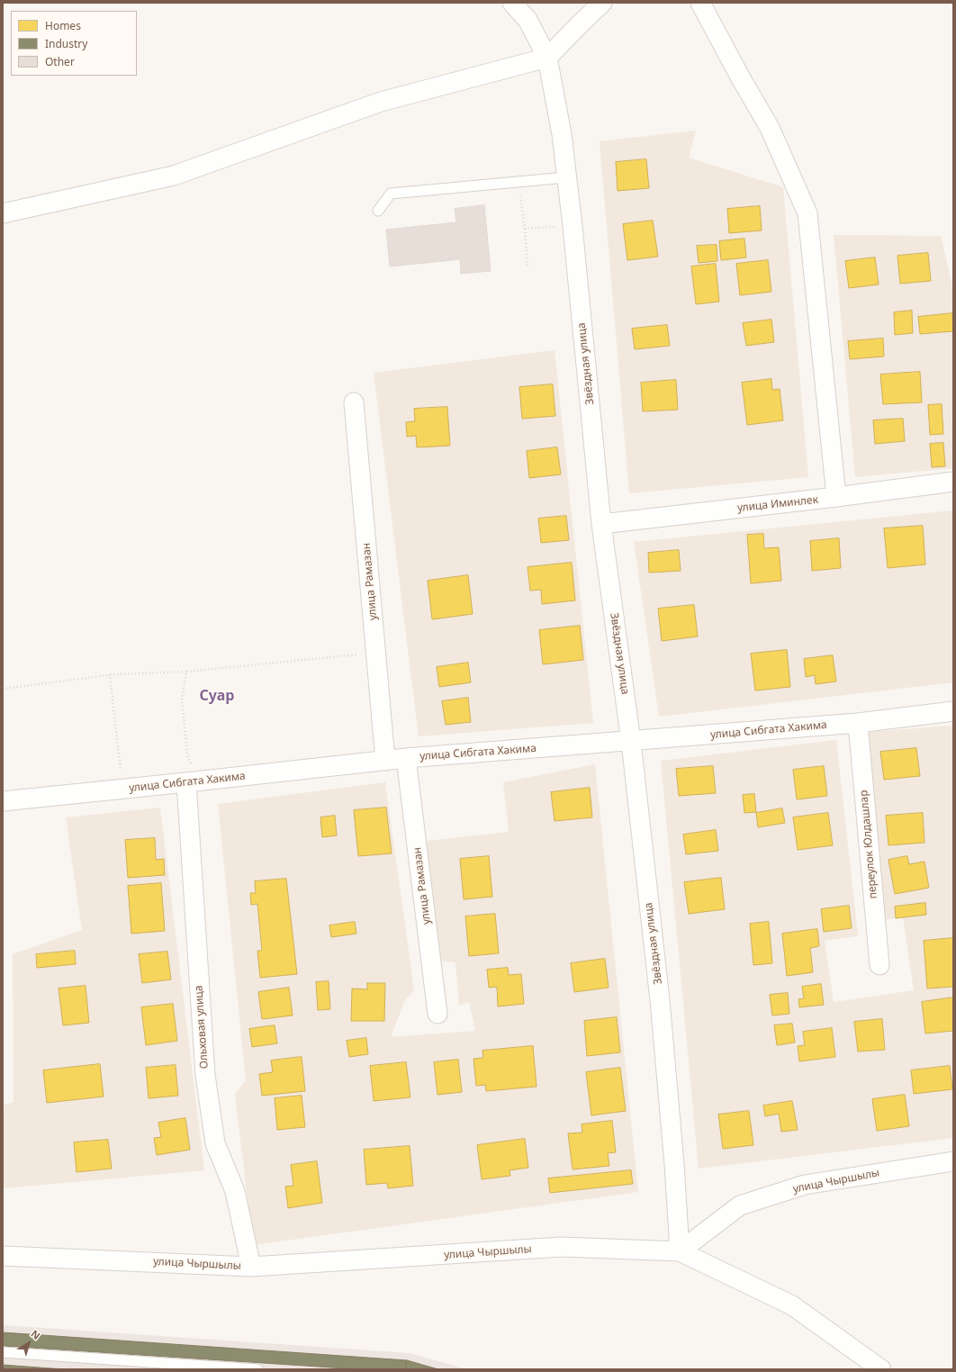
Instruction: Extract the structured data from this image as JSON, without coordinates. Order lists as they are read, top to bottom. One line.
{"streets":{"street":["Звёздная улица","улица Иминлек","улица Рамазан","улица Сибгата Хакима","переулок Юлдашлар","Ольховая улица","улица Чыршылы"]},"crossings":[["Звёздная улица","улица Иминлек"],["Звёздная улица","улица Сибгата Хакима"],["Звёздная улица","улица Чыршылы"],["улица Рамазан","улица Сибгата Хакима"],["улица Сибгата Хакима","переулок Юлдашлар"],["улица Сибгата Хакима","Ольховая улица"],["Ольховая улица","улица Чыршылы"]],"districts":["Суар"],"legend":["Homes","Industry","Other"],"north":"top right"}
